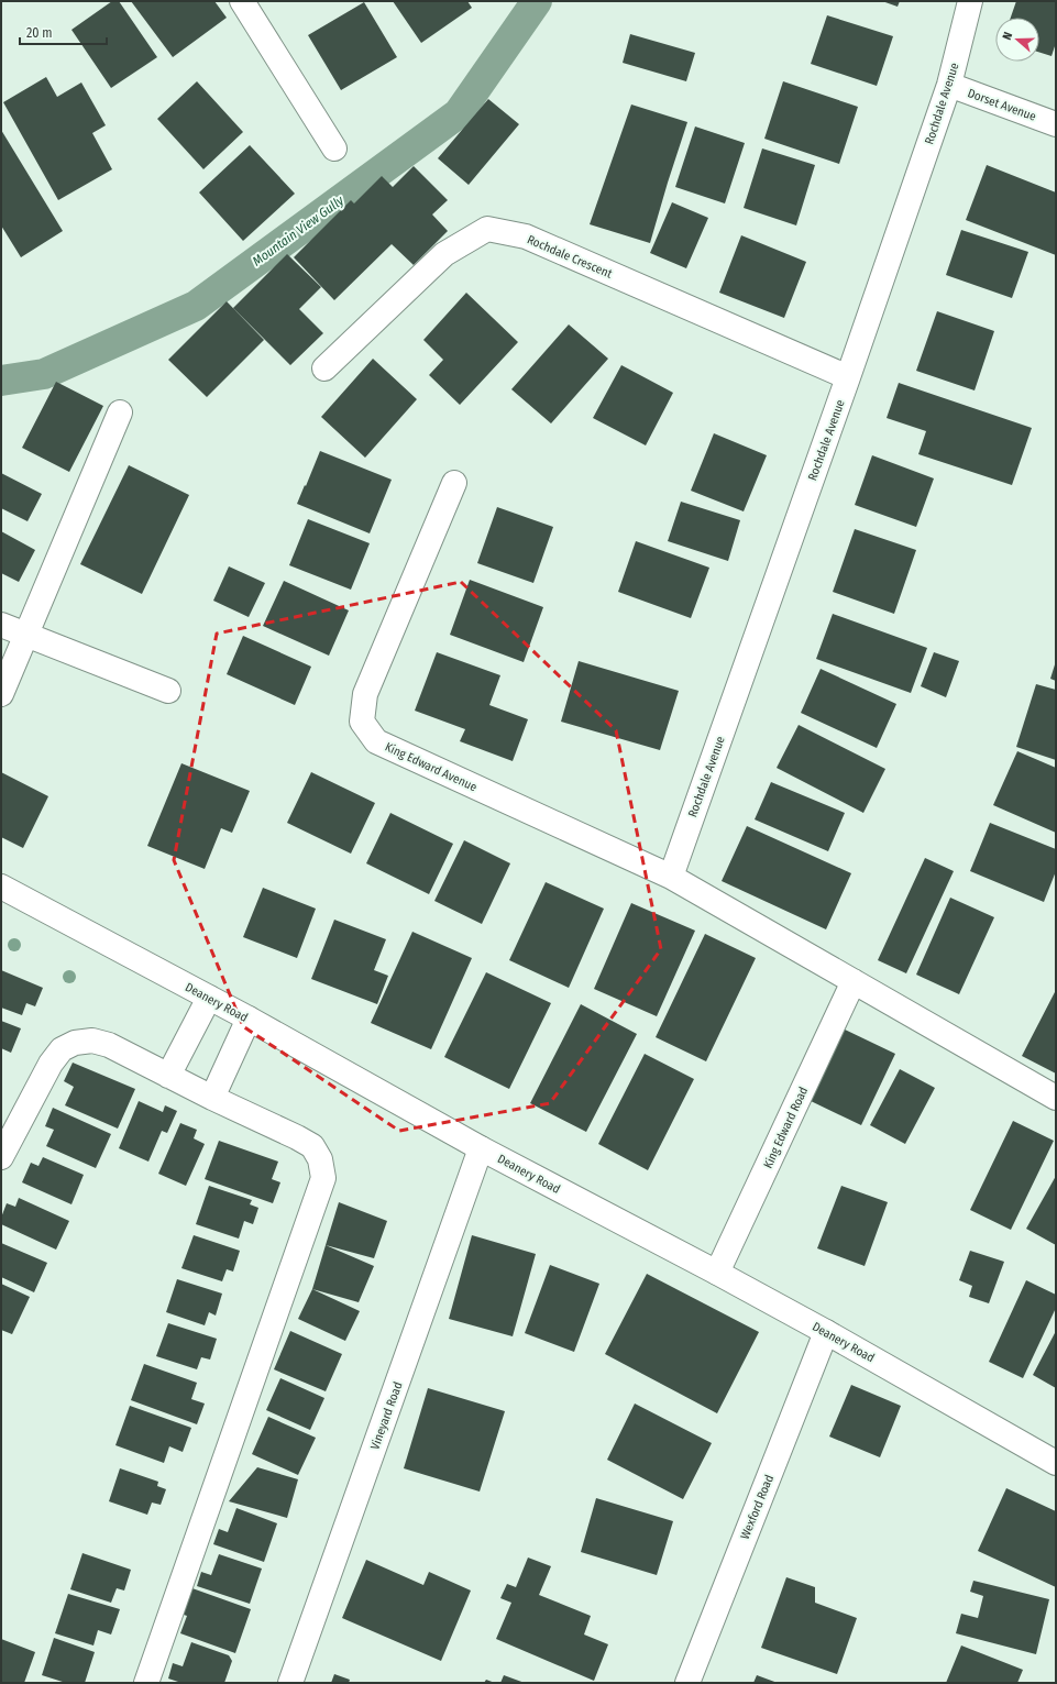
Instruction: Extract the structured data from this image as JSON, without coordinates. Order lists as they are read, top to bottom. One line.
{"streets":{"street":["Rochdale Avenue","Dorset Avenue","Rochdale Crescent","King Edward Avenue","Deanery Road","King Edward Road","Vineyard Road","Wexford Road"]},"crossings":[["Rochdale Avenue","Dorset Avenue"],["Rochdale Avenue","Rochdale Crescent"],["Rochdale Avenue","King Edward Avenue"],["Deanery Road","King Edward Road"],["Deanery Road","Vineyard Road"],["Deanery Road","Wexford Road"]],"water":["Mountain View Gully"],"scale_bar":"20 m","north":"left"}
